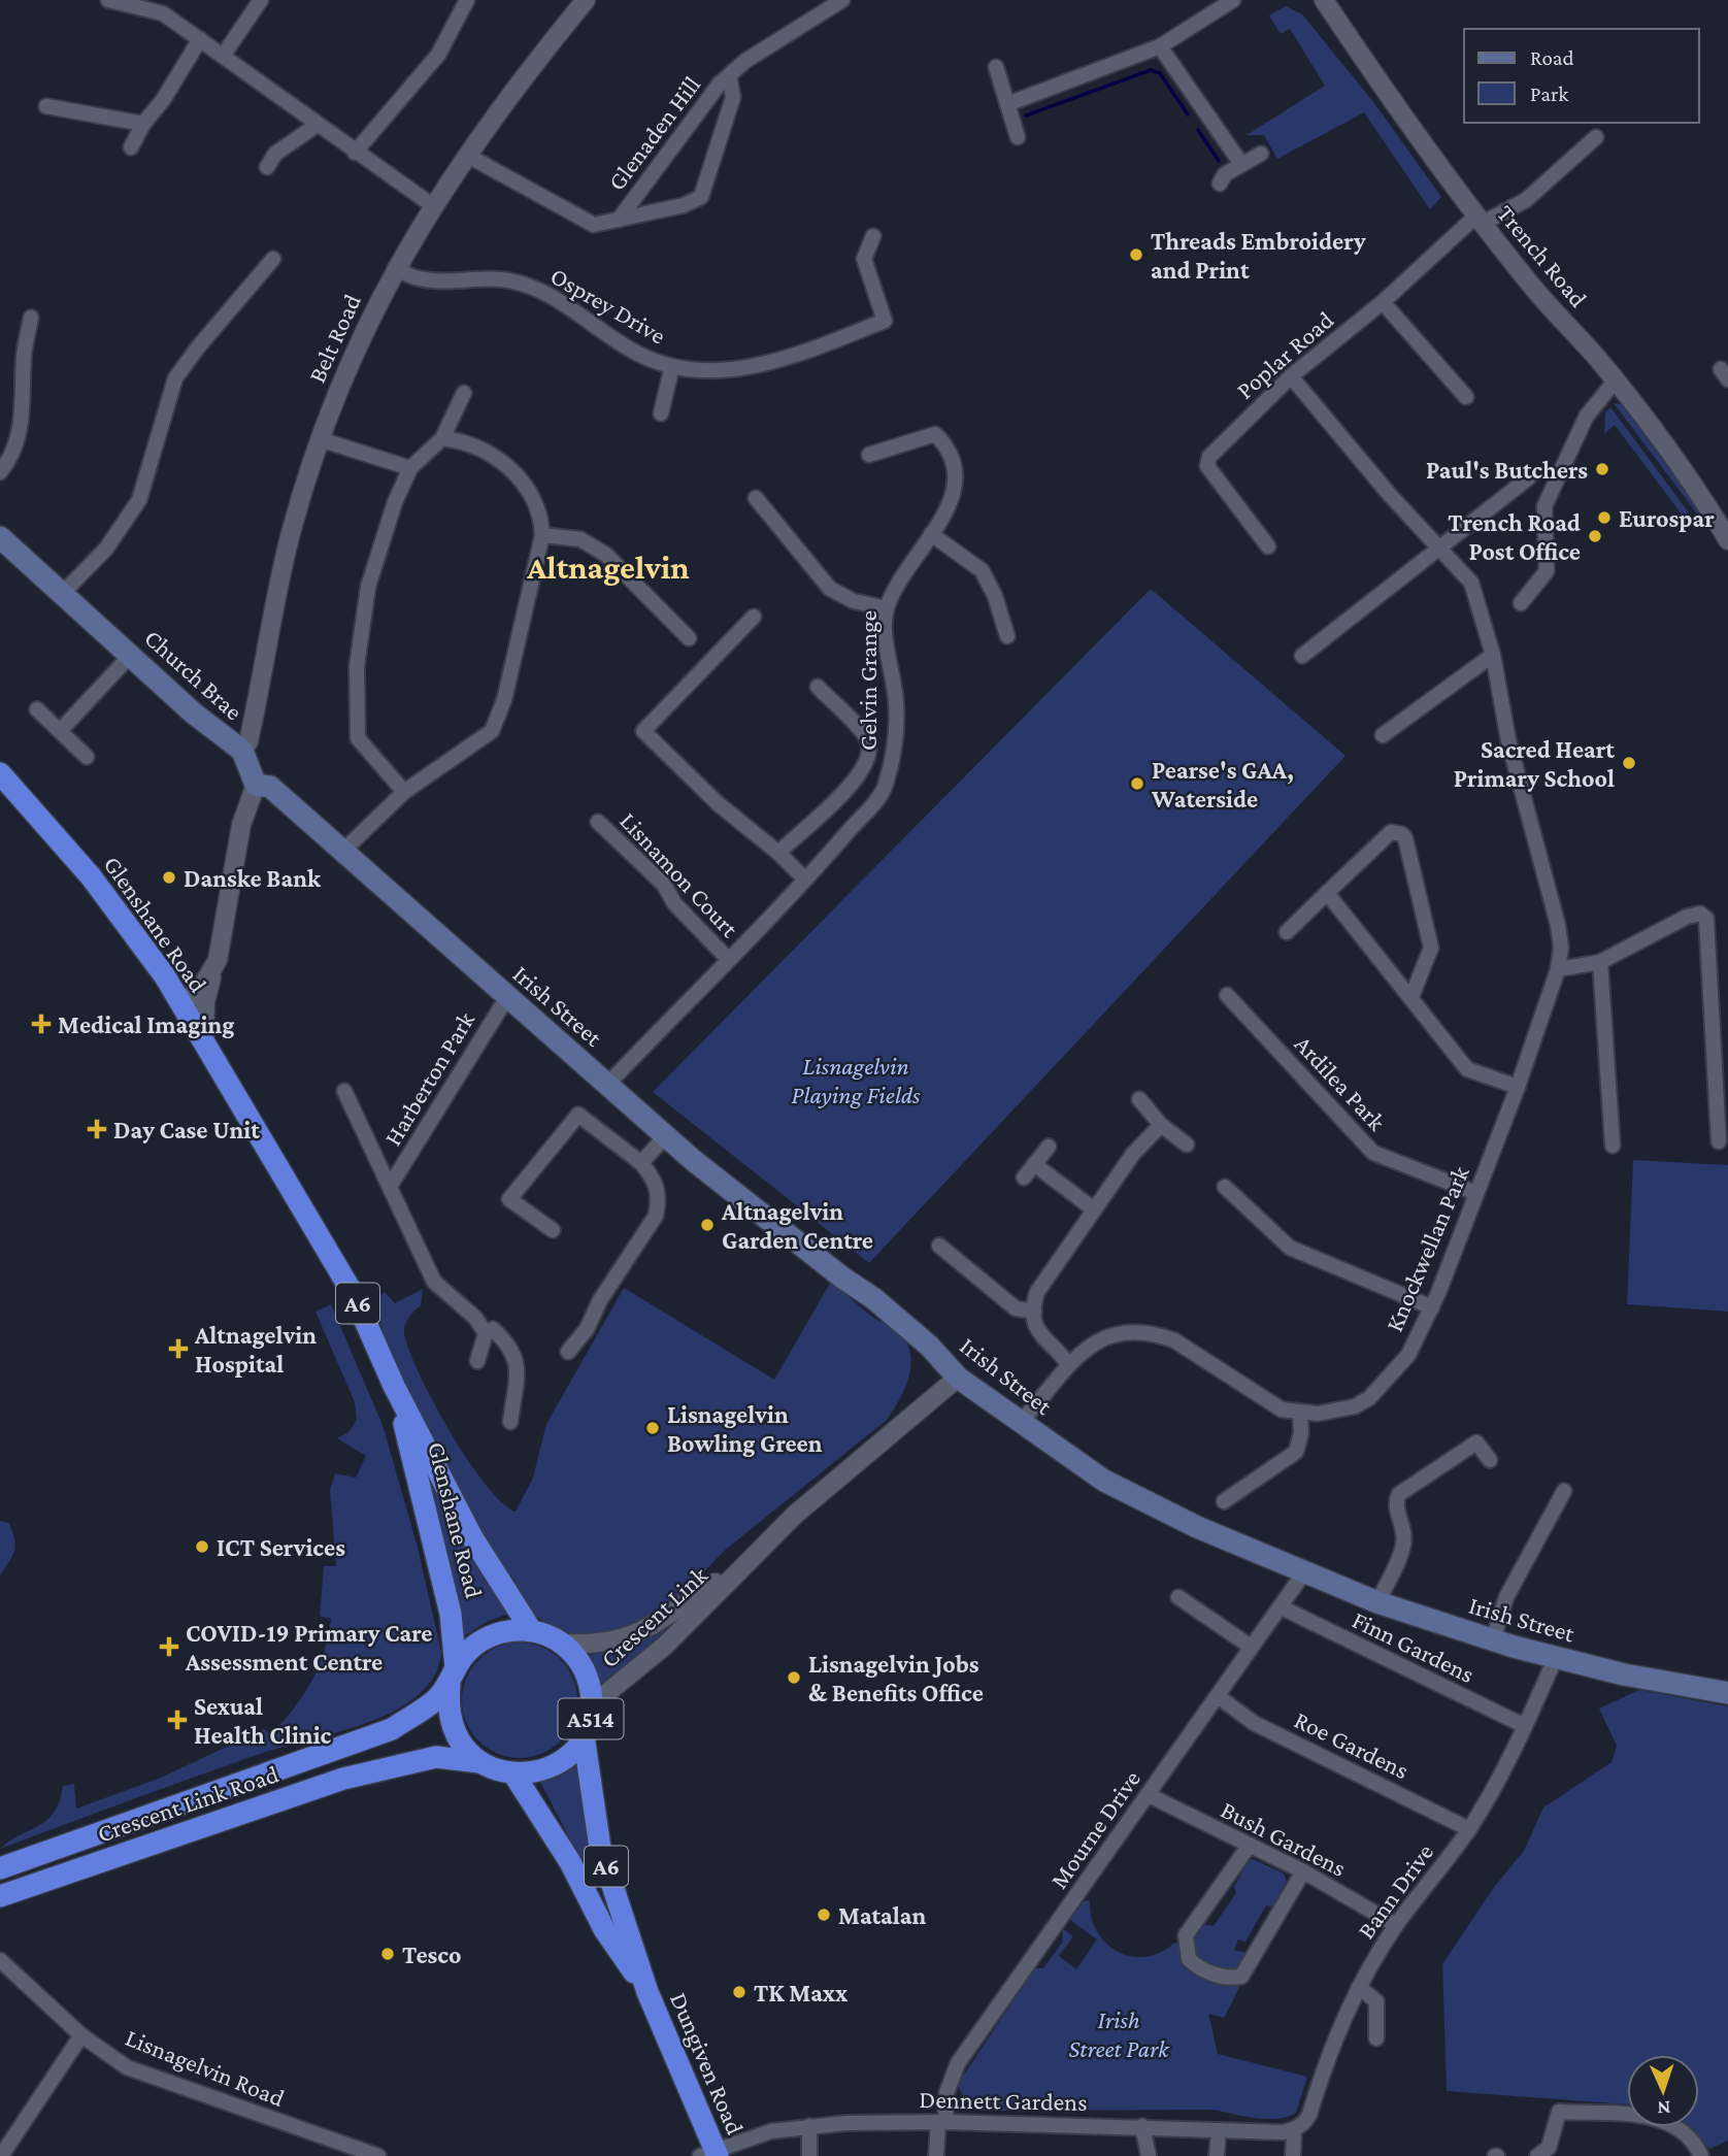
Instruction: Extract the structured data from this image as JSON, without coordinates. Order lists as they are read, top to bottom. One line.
{"streets":{"highway":["Glenshane Road","A6","A514","Crescent Link Road","Dungiven Road"],"main road":["Church Brae","Irish Street"],"street":["Glenaden Hill","Trench Road","Osprey Drive","Belt Road","Poplar Road","Gelvin Grange","Lisnamon Court","Harberton Park","Ardilea Park","Knockwellan Park","Crescent Link","Finn Gardens","Roe Gardens","Mourne Drive","Bush Gardens","Bann Drive","Lisnagelvin Road","Dennett Gardens"]},"crossings":[["Glenaden Hill","Belt Road"],["Trench Road","Poplar Road"],["Osprey Drive","Belt Road"],["Belt Road","Church Brae"],["Poplar Road","Knockwellan Park"],["Gelvin Grange","Lisnamon Court"],["Gelvin Grange","Irish Street"],["Glenshane Road","Crescent Link"],["Glenshane Road","A514"],["Glenshane Road","Crescent Link Road"],["Glenshane Road","Dungiven Road"],["Irish Street","Harberton Park"],["Irish Street","Knockwellan Park"],["Irish Street","Crescent Link"],["Irish Street","Mourne Drive"],["Irish Street","Bann Drive"],["Ardilea Park","Knockwellan Park"],["Crescent Link","A514"],["Crescent Link","Crescent Link Road"],["Crescent Link","Dungiven Road"],["Finn Gardens","Mourne Drive"],["Finn Gardens","Bann Drive"],["A514","Crescent Link Road"],["A514","Dungiven Road"],["Roe Gardens","Mourne Drive"],["Roe Gardens","Bann Drive"],["Crescent Link Road","Dungiven Road"],["Mourne Drive","Bush Gardens"],["Mourne Drive","Dennett Gardens"],["Bush Gardens","Bann Drive"],["Bann Drive","Dennett Gardens"],["Dungiven Road","Dennett Gardens"]],"districts":["Altnagelvin"],"parks":["Lisnagelvin Playing Fields","Irish Street Park"],"places":{"other":["Threads Embroidery and Print","Paul's Butchers","Eurospar","Trench Road Post Office","Sacred Heart Primary School","Pearse's GAA, Waterside","Danske Bank","Altnagelvin Garden Centre","Lisnagelvin Bowling Green","ICT Services","Lisnagelvin Jobs & Benefits Office","Matalan","Tesco","TK Maxx"],"health":["Medical Imaging","Day Case Unit","Altnagelvin Hospital","COVID-19 Primary Care Assessment Centre","Sexual Health Clinic"]},"legend":["Road","Park"],"north":"bottom"}
